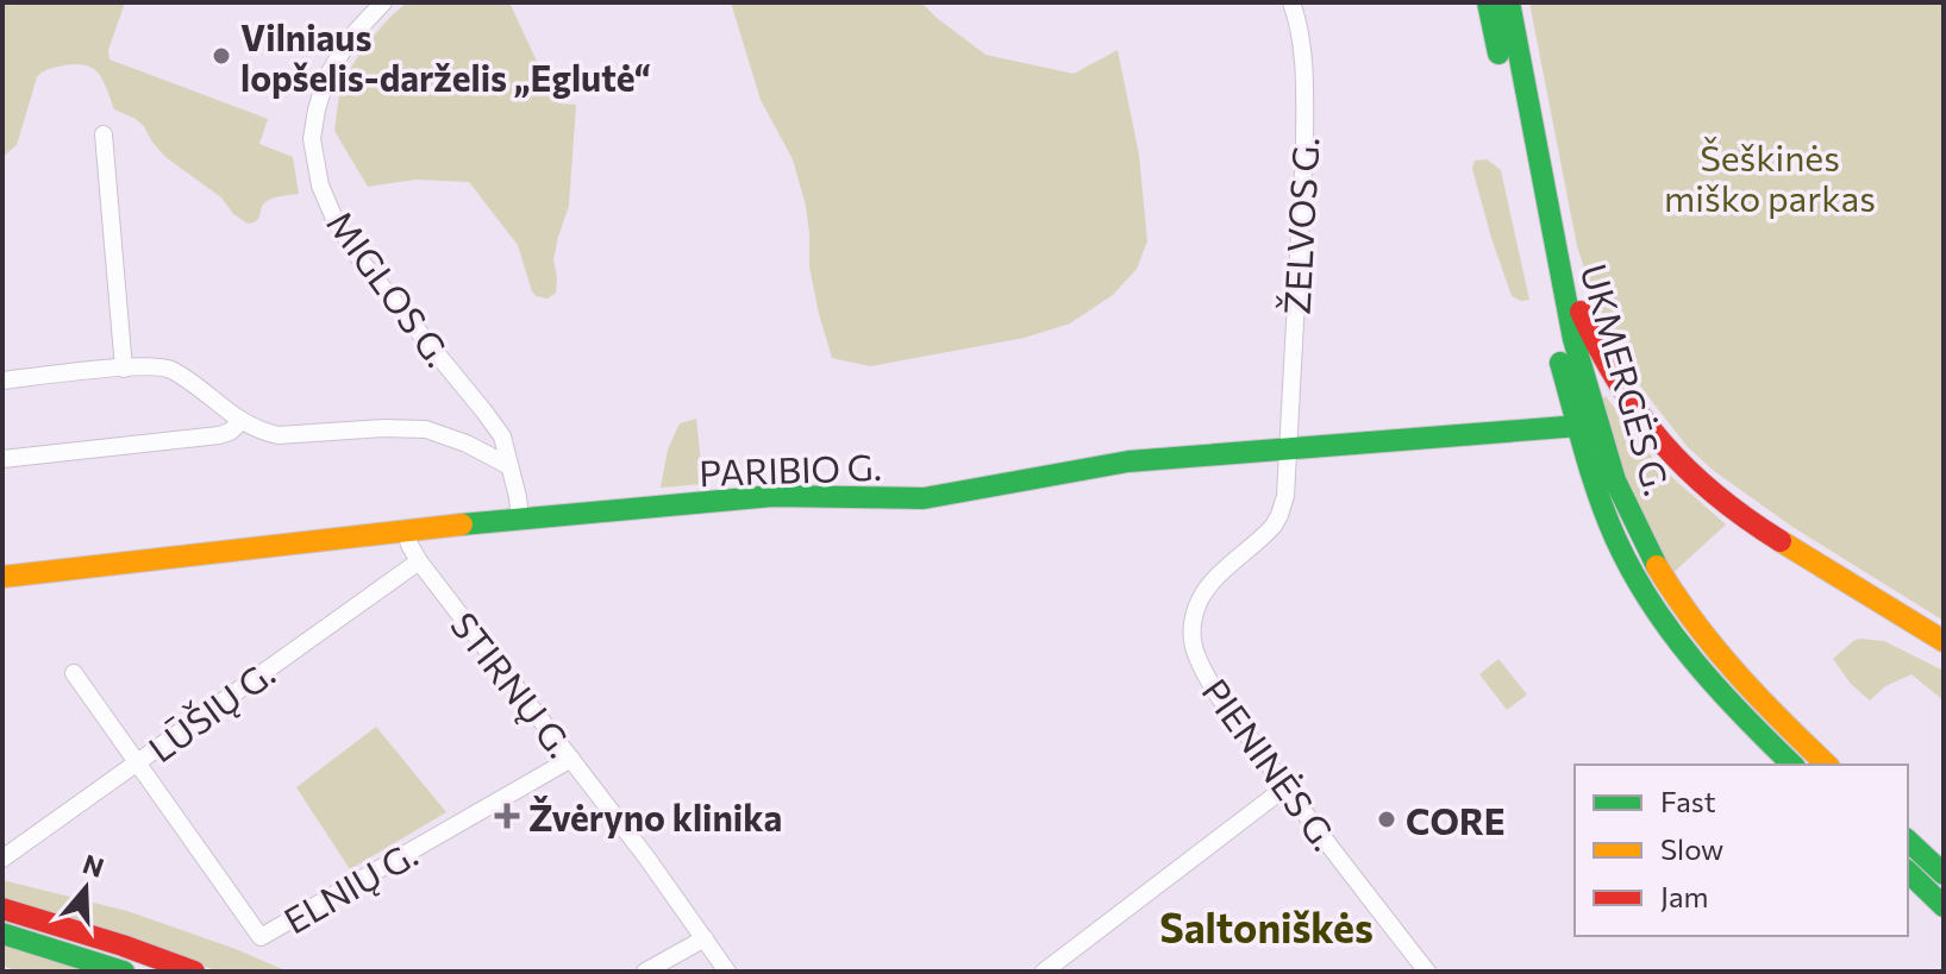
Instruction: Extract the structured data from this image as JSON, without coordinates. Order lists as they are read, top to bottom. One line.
{"streets":{"main road":["UKMERGĖS G.","PARIBIO G."],"street":["ŽELVOS G.","MIGLOS G.","STIRNŲ G.","LŪŠIŲ G.","PIENINĖS G.","ELNIŲ G."]},"crossings":[["ŽELVOS G.","PARIBIO G."],["ŽELVOS G.","PIENINĖS G."],["MIGLOS G.","PARIBIO G."],["UKMERGĖS G.","PARIBIO G."],["PARIBIO G.","STIRNŲ G."],["PARIBIO G.","PIENINĖS G."],["STIRNŲ G.","LŪŠIŲ G."],["STIRNŲ G.","ELNIŲ G."],["LŪŠIŲ G.","ELNIŲ G."]],"districts":["Saltoniškės"],"parks":["Šeškinės miško parkas"],"places":{"other":["Vilniaus lopšelis-darželis „Eglutė“","CORE"],"health":["Žvėryno klinika"]},"legend":["Fast","Slow","Jam"],"north":"top"}
